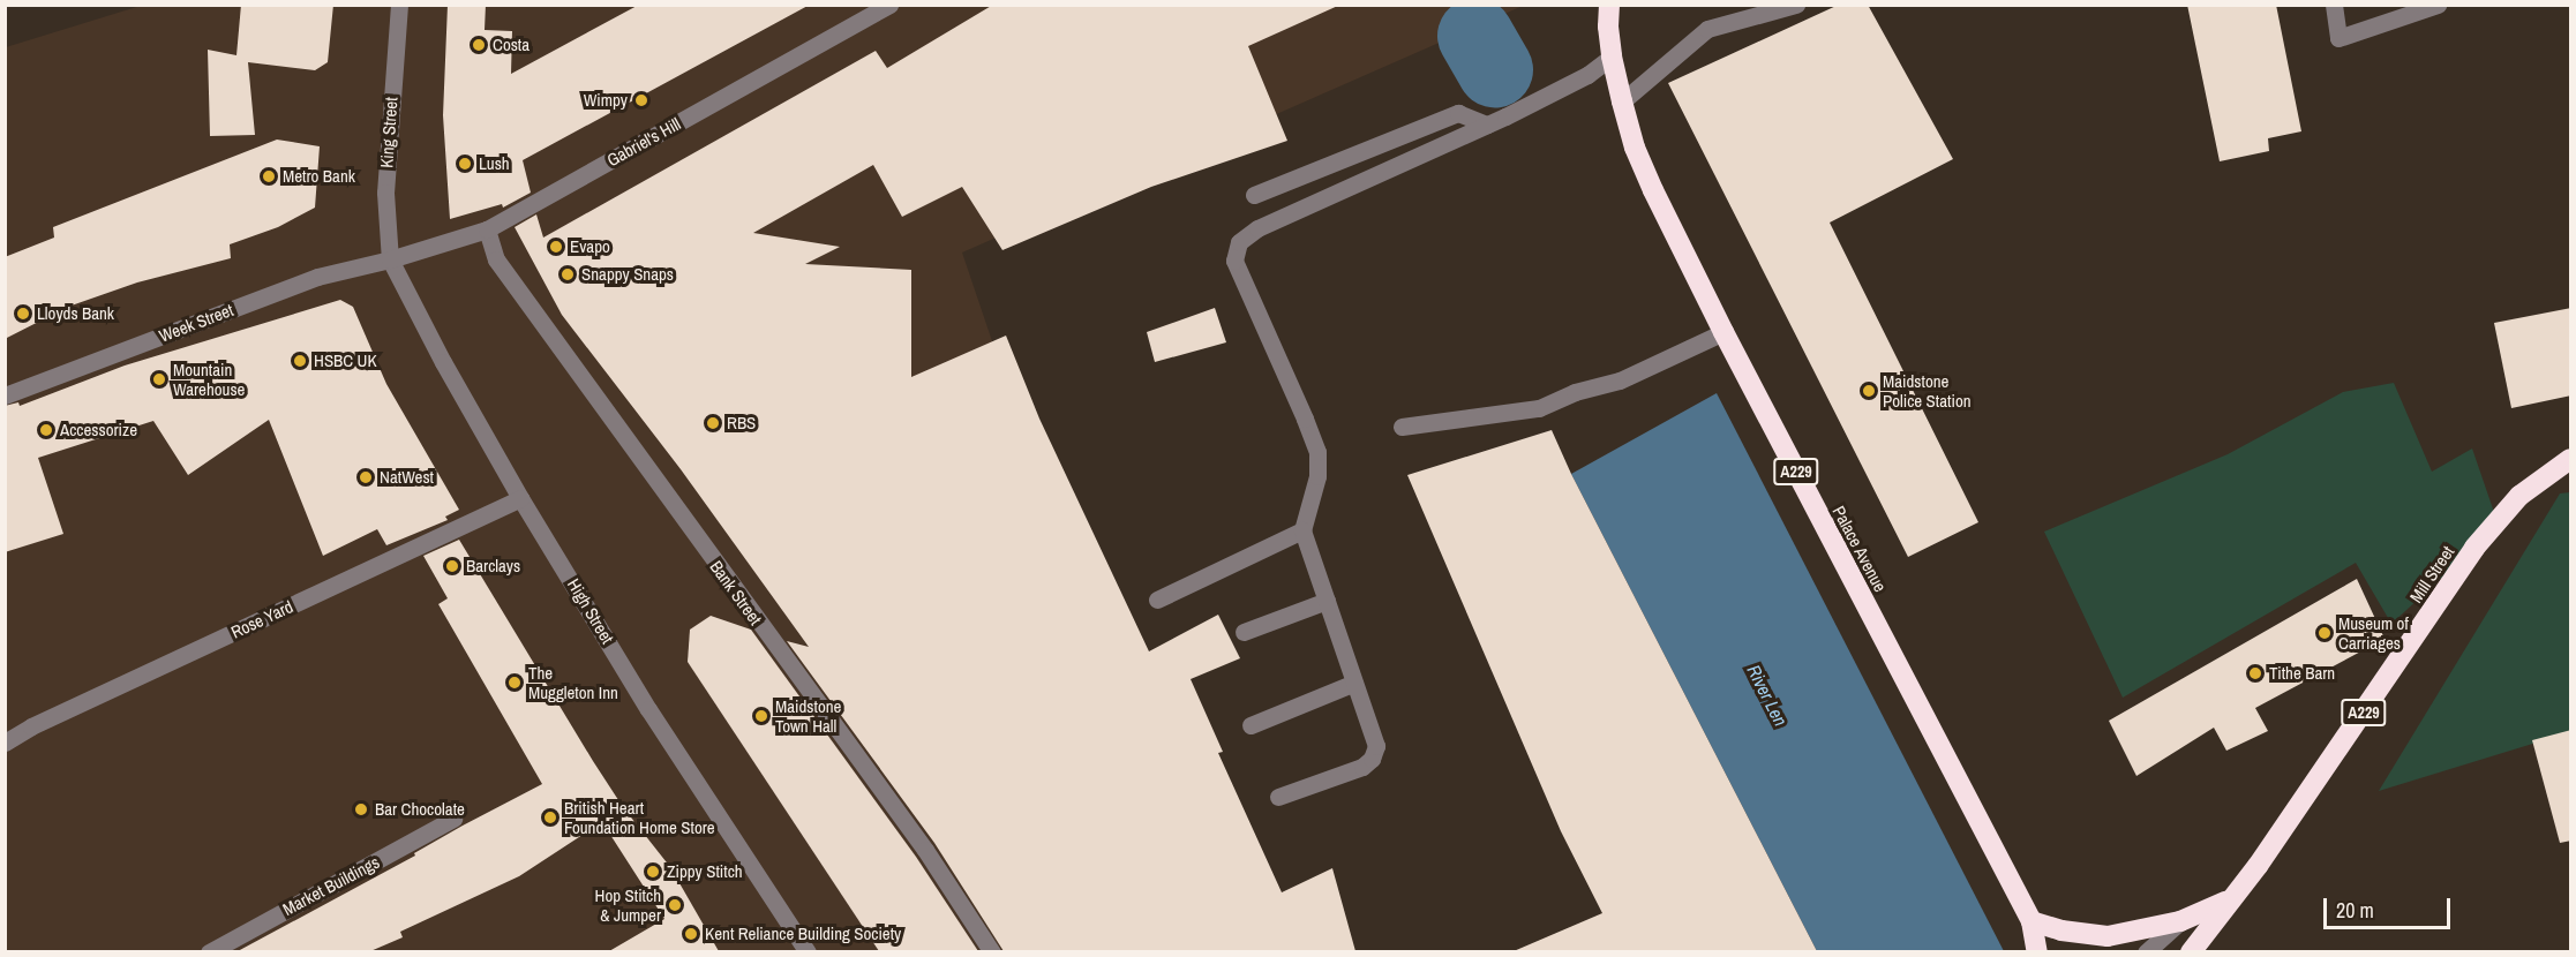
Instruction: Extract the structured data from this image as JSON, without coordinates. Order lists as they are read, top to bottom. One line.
{"streets":{"highway":["A229","Palace Avenue","Mill Street"],"street":["King Street","Gabriel's Hill","Week Street","Bank Street","High Street","Rose Yard","Market Buildings"]},"crossings":[["King Street","Gabriel's Hill"],["King Street","Week Street"],["King Street","High Street"],["Gabriel's Hill","Week Street"],["Gabriel's Hill","Bank Street"],["Gabriel's Hill","High Street"],["Week Street","High Street"],["A229","Palace Avenue"],["A229","Mill Street"],["High Street","Rose Yard"]],"water":["River Len"],"places":["Costa","Wimpy","Lush","Metro Bank","Evapo","Snappy Snaps","Lloyds Bank","HSBC UK","Mountain Warehouse","Maidstone Police Station","RBS","Accessorize","NatWest","Barclays","Museum of Carriages","Tithe Barn","The Muggleton Inn","Maidstone Town Hall","Bar Chocolate","British Heart Foundation Home Store","Zippy Stitch","Hop Stitch & Jumper","Kent Reliance Building Society"],"scale_bar":"20 m"}
